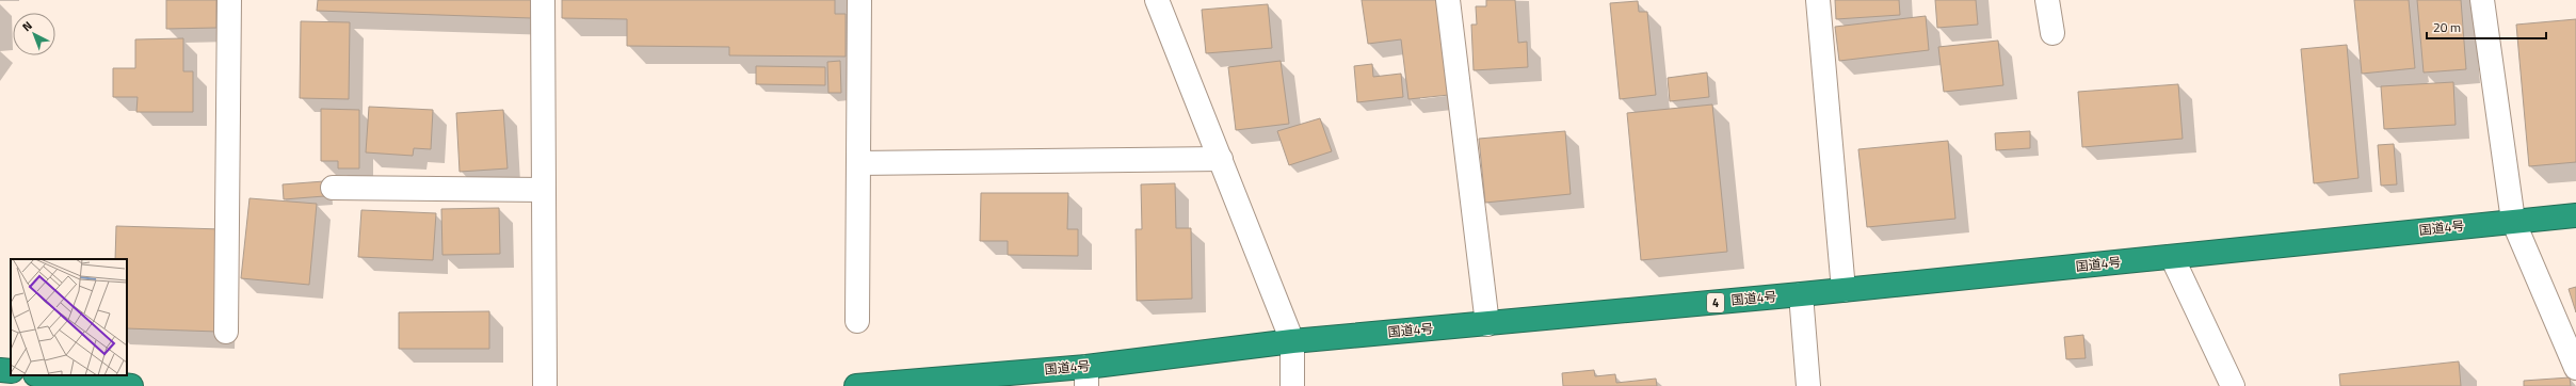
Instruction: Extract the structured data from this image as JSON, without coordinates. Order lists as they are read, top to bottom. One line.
{"streets":{"highway":["国道4号","4"]},"scale_bar":"20 m","north":"top left"}
